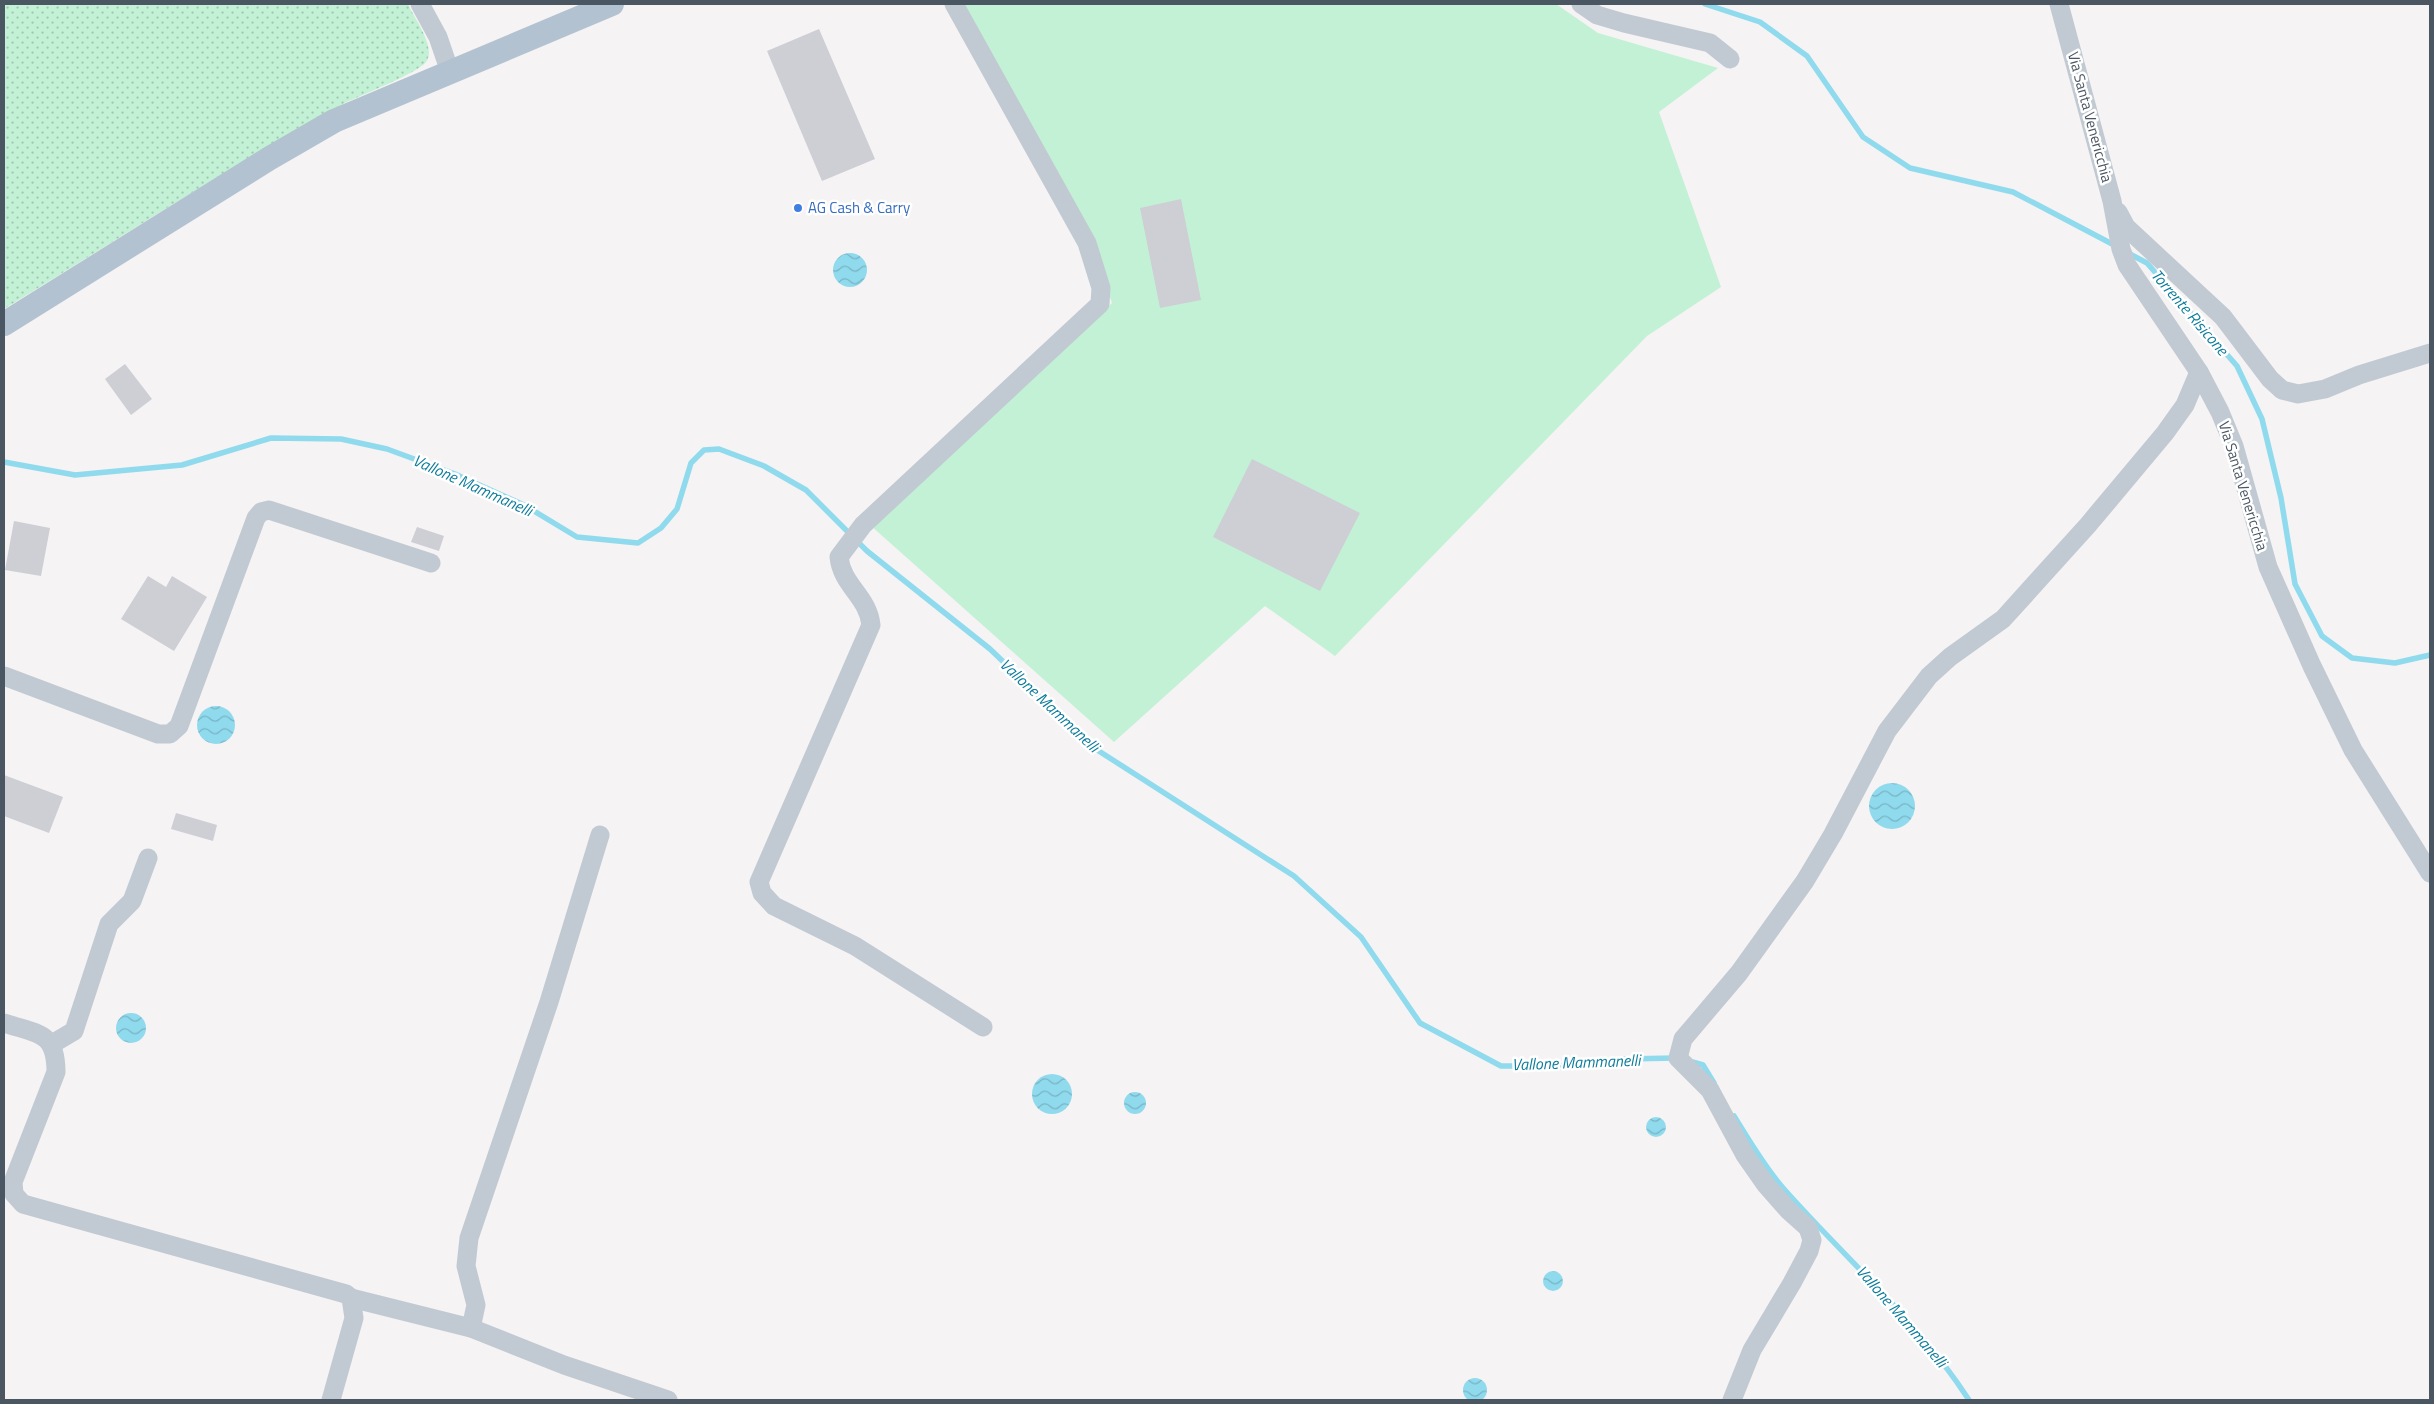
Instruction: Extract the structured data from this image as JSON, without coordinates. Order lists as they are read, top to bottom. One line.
{"streets":{"street":["Via Santa Venericchia"]},"water":["Torrente Risicone","Vallone Mammanelli"],"places":["AG Cash & Carry"]}
